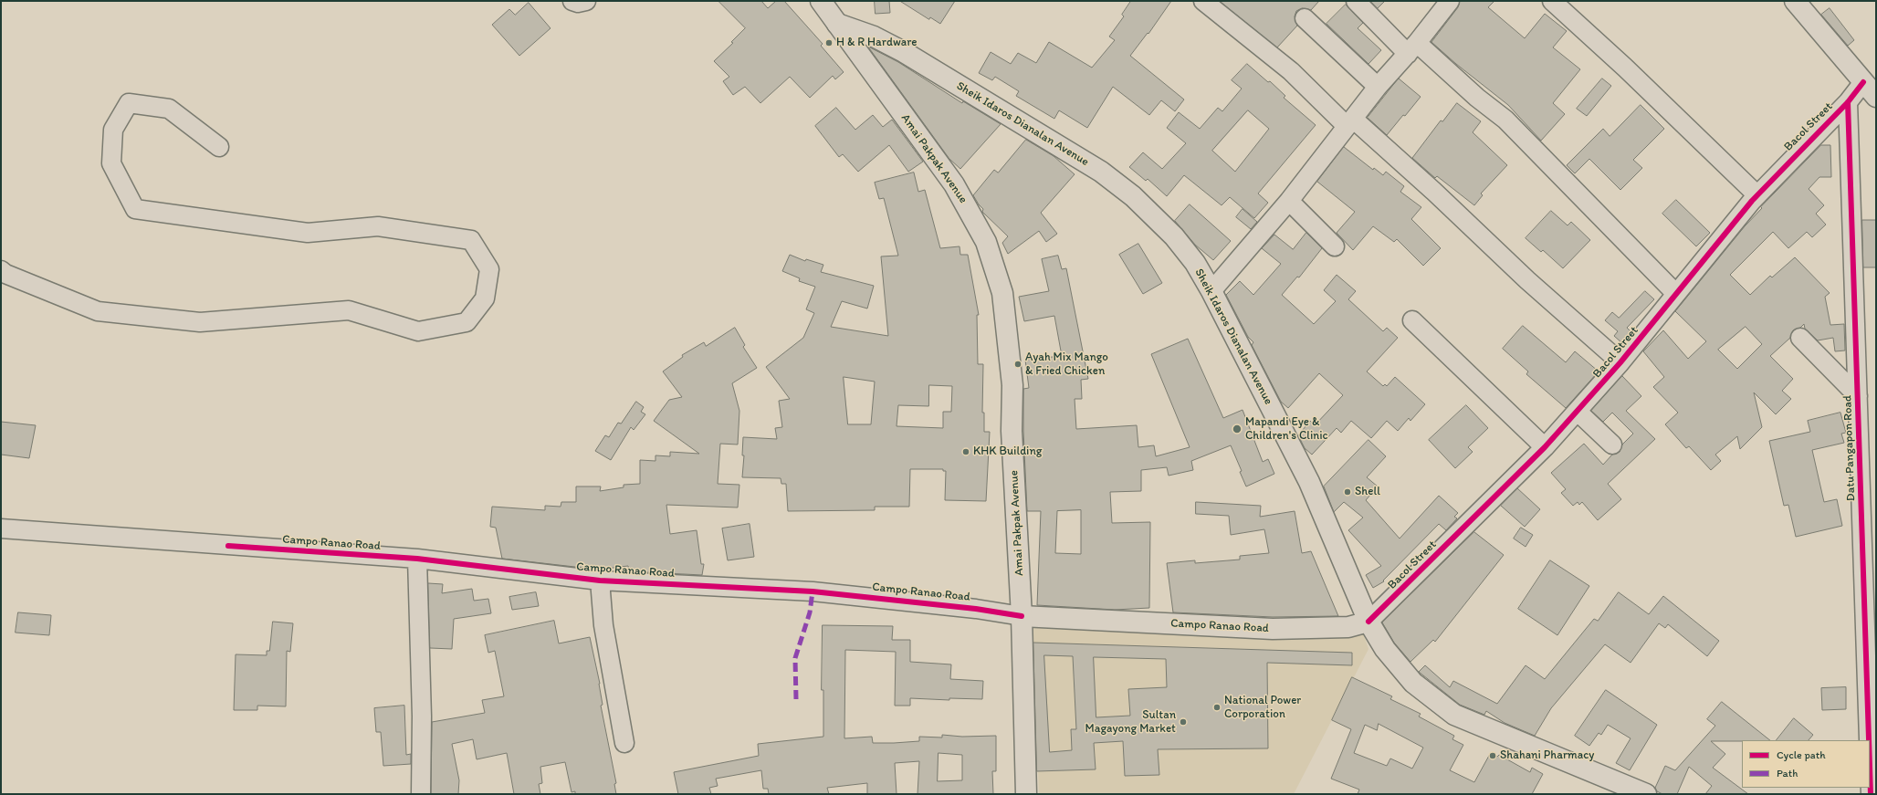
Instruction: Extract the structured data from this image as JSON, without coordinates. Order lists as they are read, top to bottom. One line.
{"streets":{"main road":["Sheik Idaros Dianalan Avenue","Amai Pakpak Avenue","Campo Ranao Road"],"street":["Bacol Street","Datu Pangapon Road"]},"crossings":[["Sheik Idaros Dianalan Avenue","Bacol Street"],["Sheik Idaros Dianalan Avenue","Amai Pakpak Avenue"],["Sheik Idaros Dianalan Avenue","Campo Ranao Road"],["Bacol Street","Datu Pangapon Road"],["Bacol Street","Campo Ranao Road"],["Amai Pakpak Avenue","Campo Ranao Road"]],"places":["H & R Hardware","Ayah Mix Mango & Fried Chicken","Mapandi Eye & Children's Clinic","KHK Building","Shell","National Power Corporation","Sultan Magayong Market","Shahani Pharmacy"],"legend":["Cycle path","Path"]}
